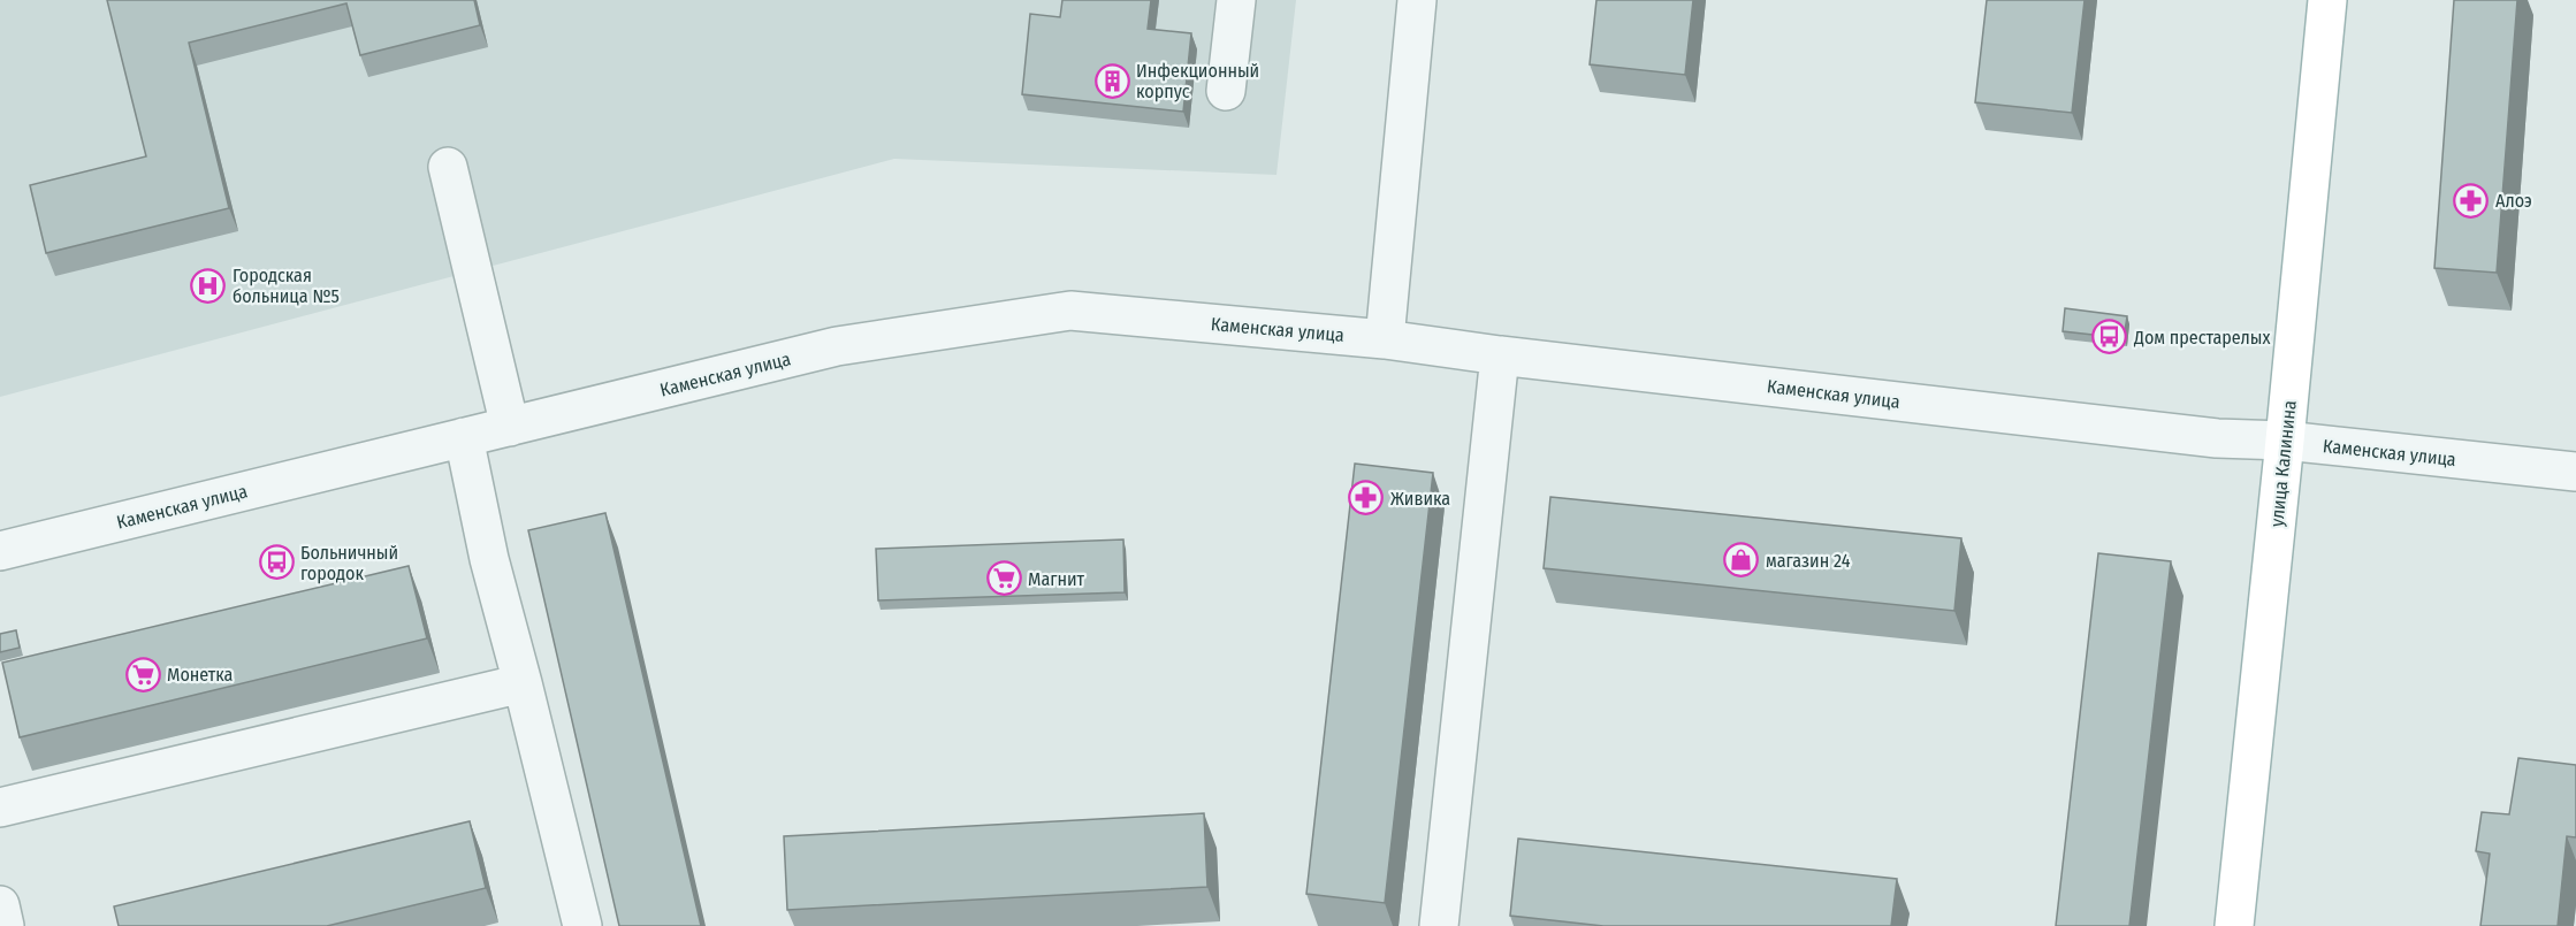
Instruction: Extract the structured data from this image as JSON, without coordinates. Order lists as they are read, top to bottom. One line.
{"streets":{"main road":["улица Калинина"],"street":["Каменская улица"]},"crossings":[["Каменская улица","улица Калинина"]],"places":{"building":["Инфекционный корпус"],"pharmacy":["Алоэ","Живика"],"hospital":["Городская больница №5"],"bus stop":["Дом престарелых","Больничный городок"],"shop":["магазин 24"],"supermarket":["Магнит","Монетка"]}}
